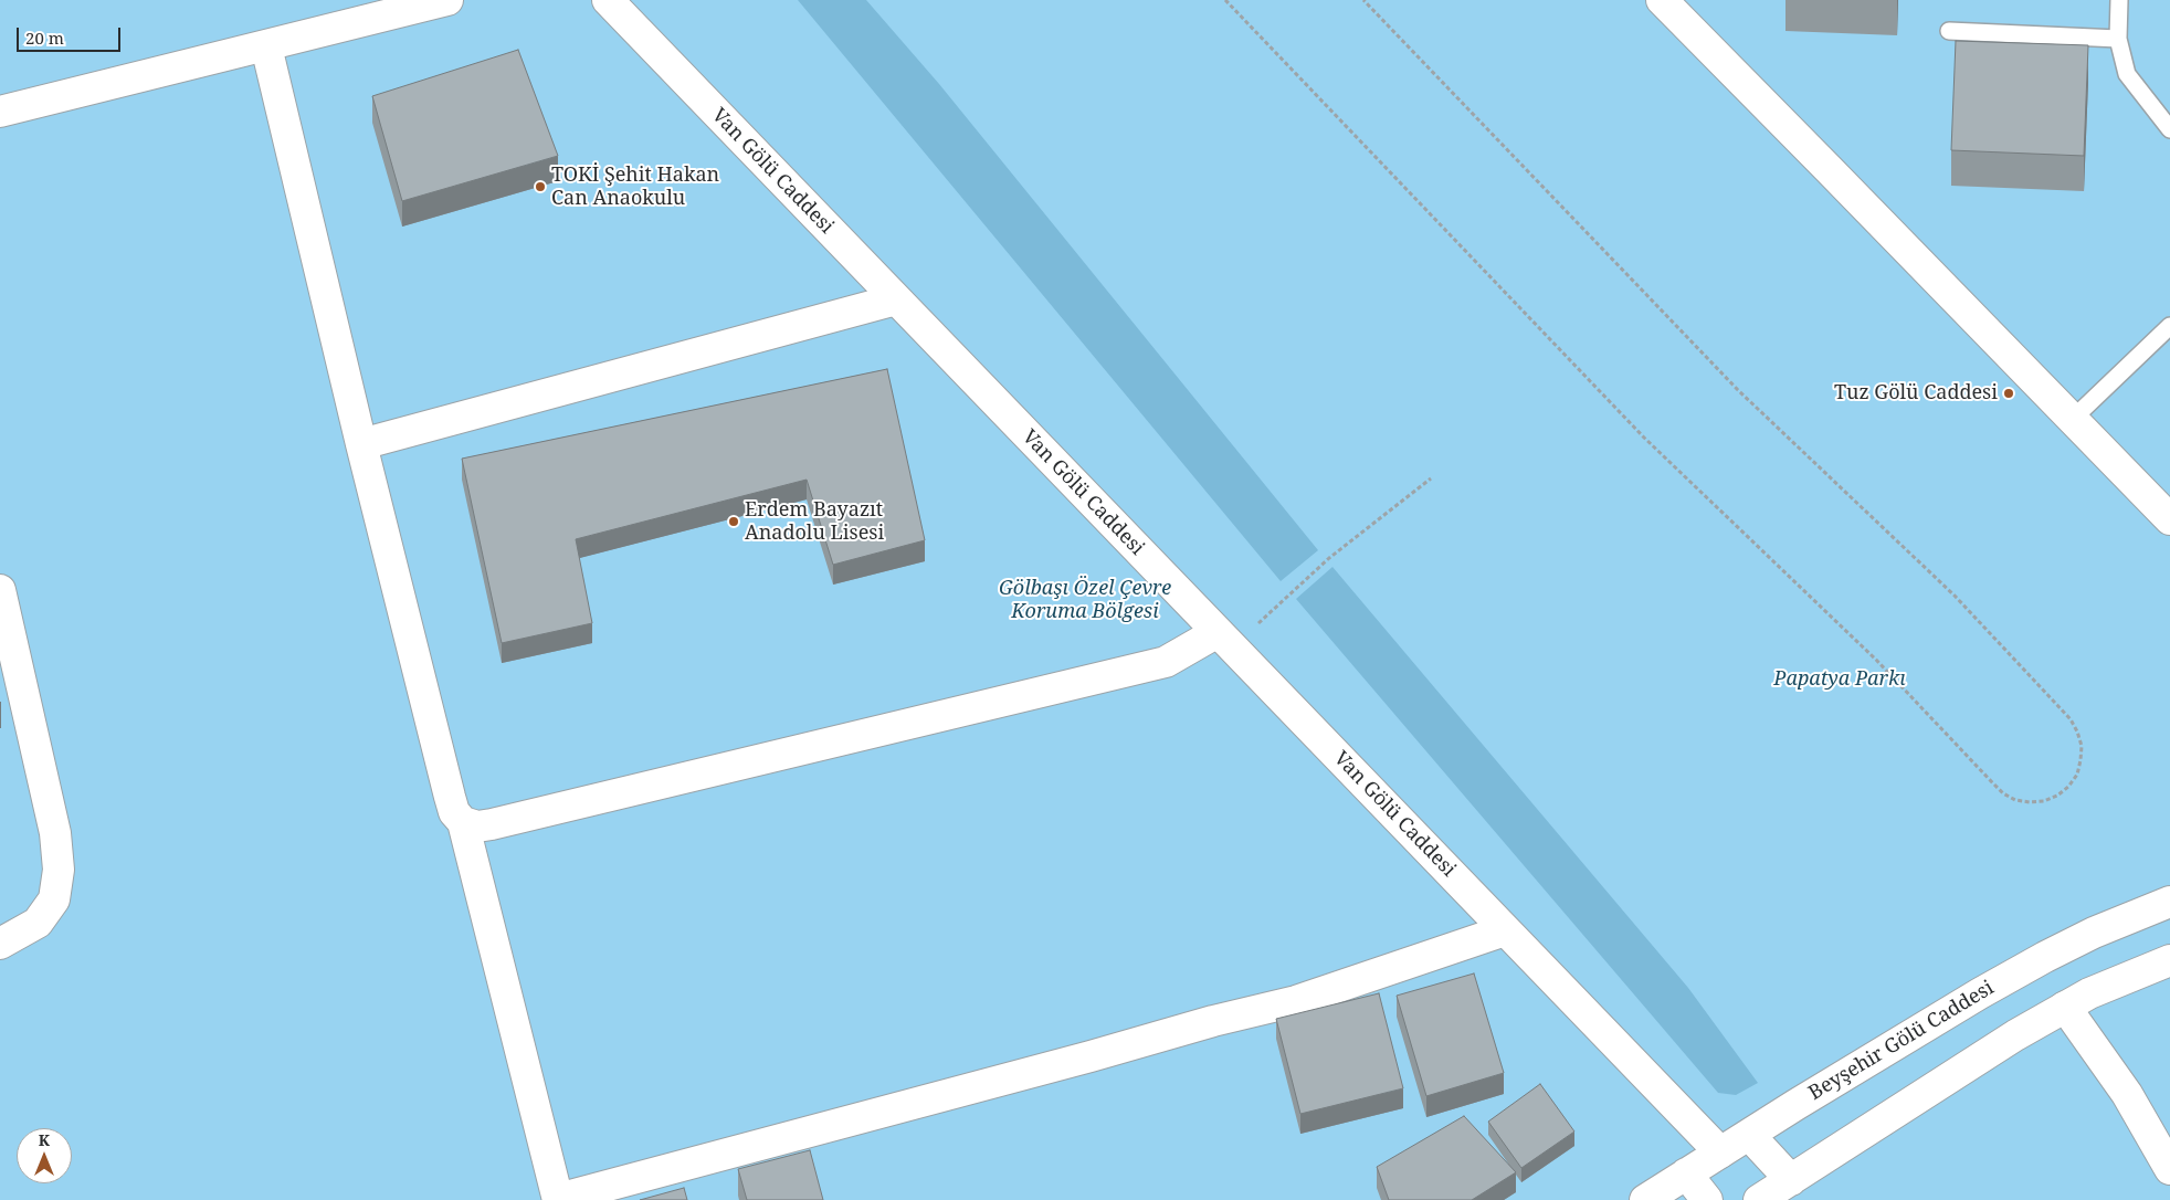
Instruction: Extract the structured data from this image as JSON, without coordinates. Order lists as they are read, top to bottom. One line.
{"streets":{"street":["Van Gölü Caddesi","Beyşehir Gölü Caddesi"]},"crossings":[["Van Gölü Caddesi","Beyşehir Gölü Caddesi"]],"parks":["Gölbaşı Özel Çevre Koruma Bölgesi","Papatya Parkı"],"places":["TOKİ Şehit Hakan Can Anaokulu","Tuz Gölü Caddesi","Erdem Bayazıt Anadolu Lisesi"],"scale_bar":"20 m","north":"top"}
